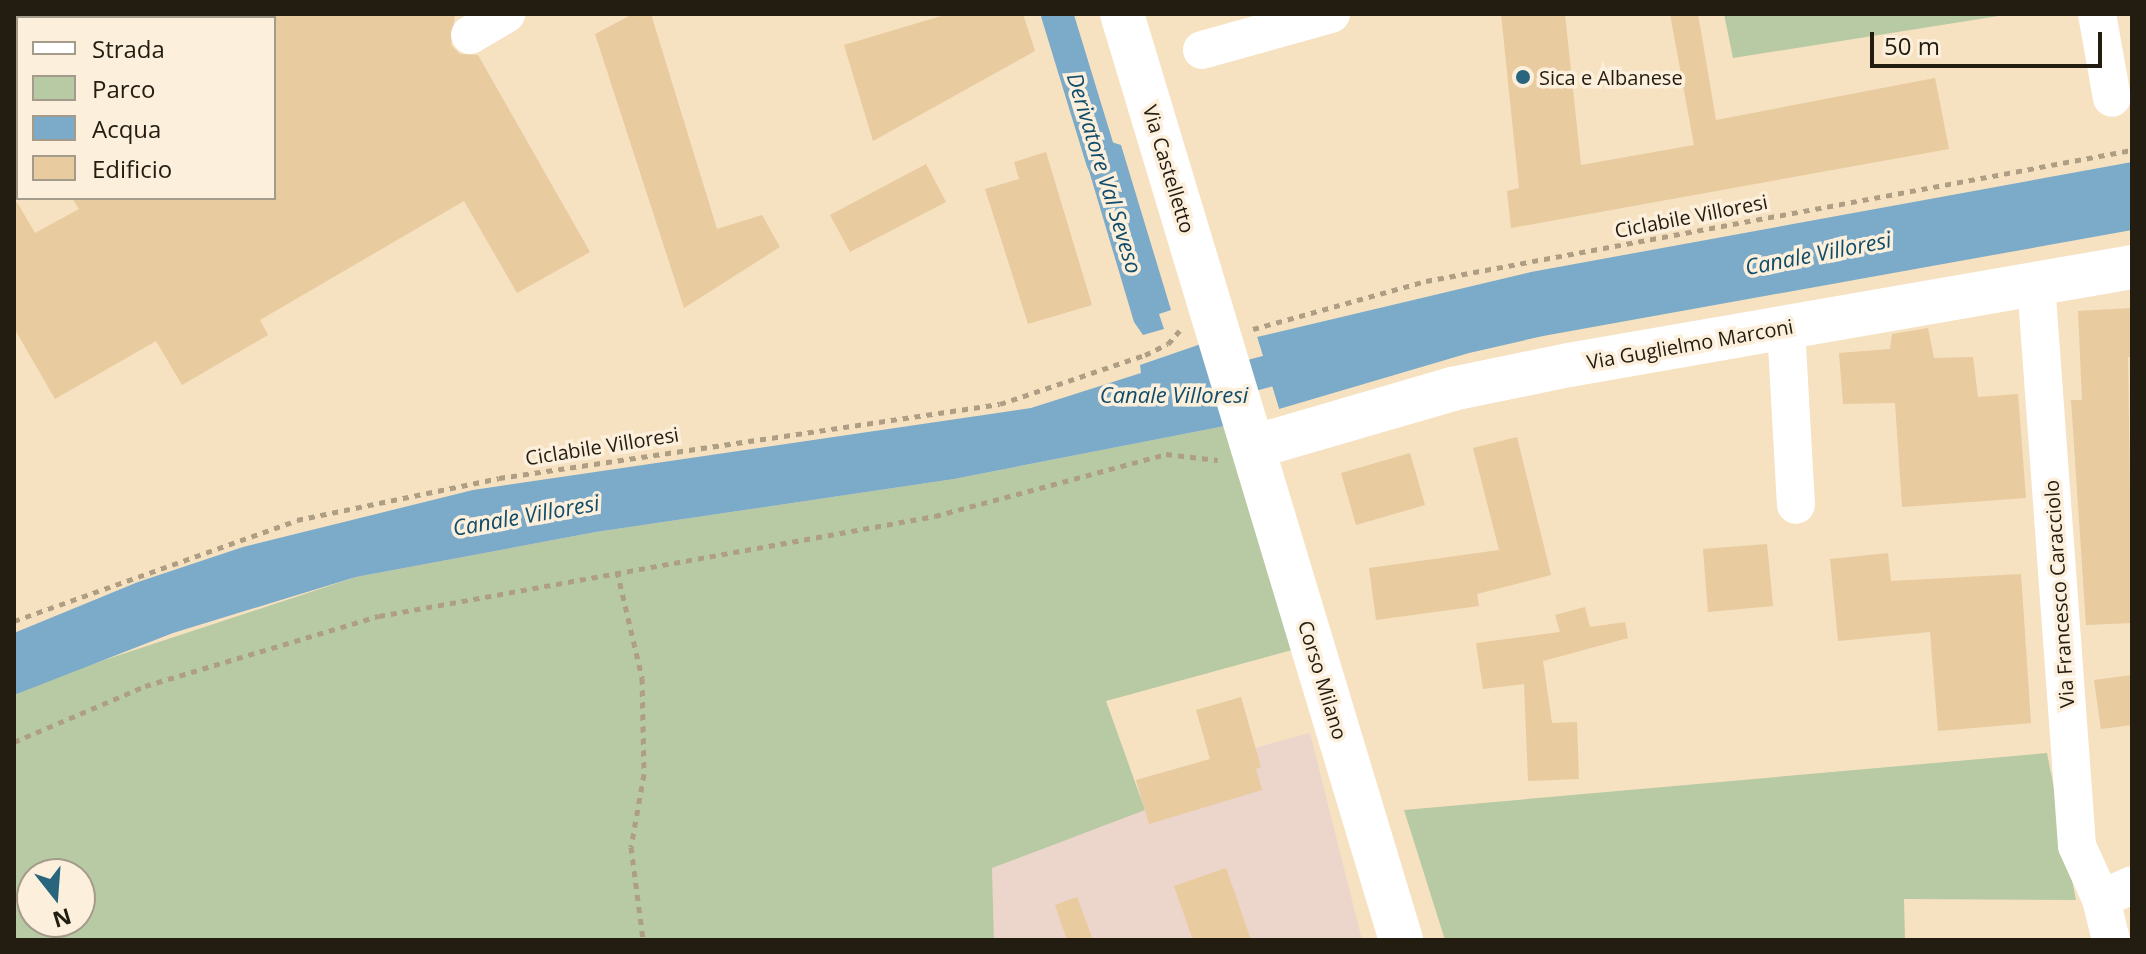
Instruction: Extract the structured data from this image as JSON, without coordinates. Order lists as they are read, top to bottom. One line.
{"streets":{"main road":["Via Castelletto","Via Guglielmo Marconi","Corso Milano"],"street":["Via Francesco Caracciolo"],"path":["Ciclabile Villoresi"]},"crossings":[["Via Castelletto","Ciclabile Villoresi"],["Via Castelletto","Via Guglielmo Marconi"],["Via Castelletto","Corso Milano"],["Via Guglielmo Marconi","Via Francesco Caracciolo"],["Via Guglielmo Marconi","Corso Milano"]],"water":["Derivatore Val Seveso","Canale Villoresi"],"places":["Sica e Albanese"],"legend":["Strada","Parco","Acqua","Edificio"],"scale_bar":"50 m","north":"bottom"}
